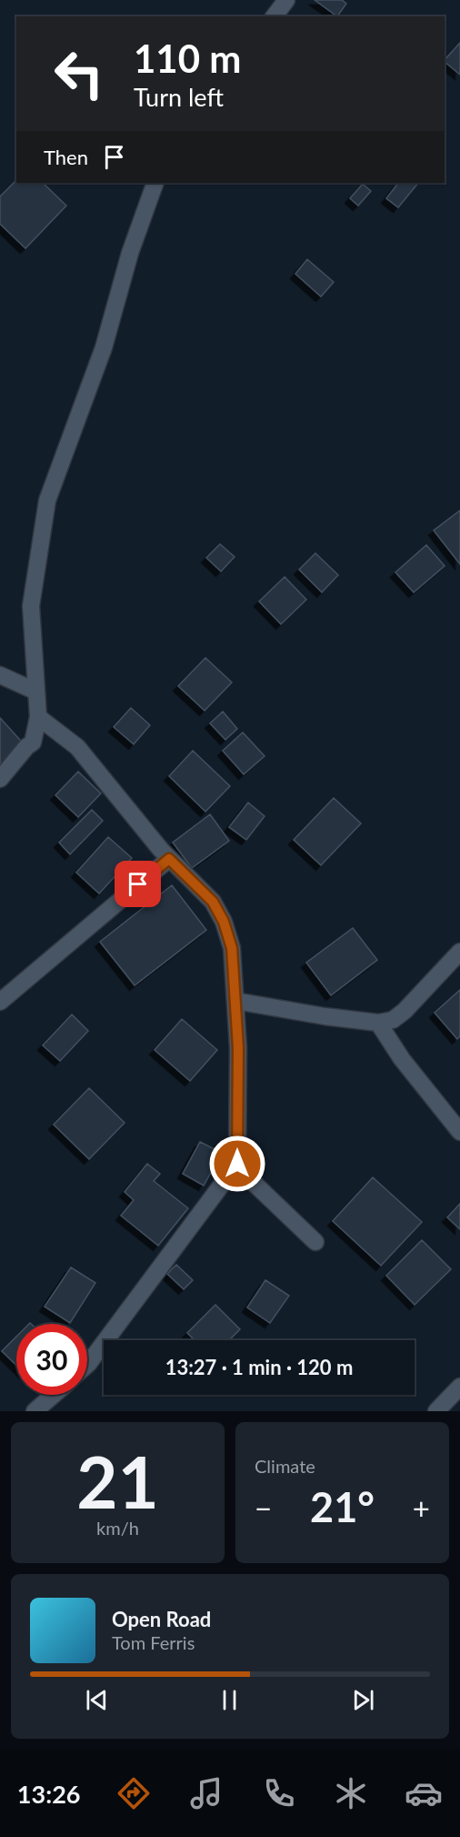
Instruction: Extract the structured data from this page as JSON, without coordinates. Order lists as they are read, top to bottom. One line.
{"page":{"turn":["110 m","Turn left"],"then":"Then","limit":"30","trip":"13:27 · 1 min · 120 m","tile":[["21","km/h"],"Climate"],"heat":["−","21°","+"],"song":["Open Road","Tom Ferris"],"tabs":"13:26"}}
